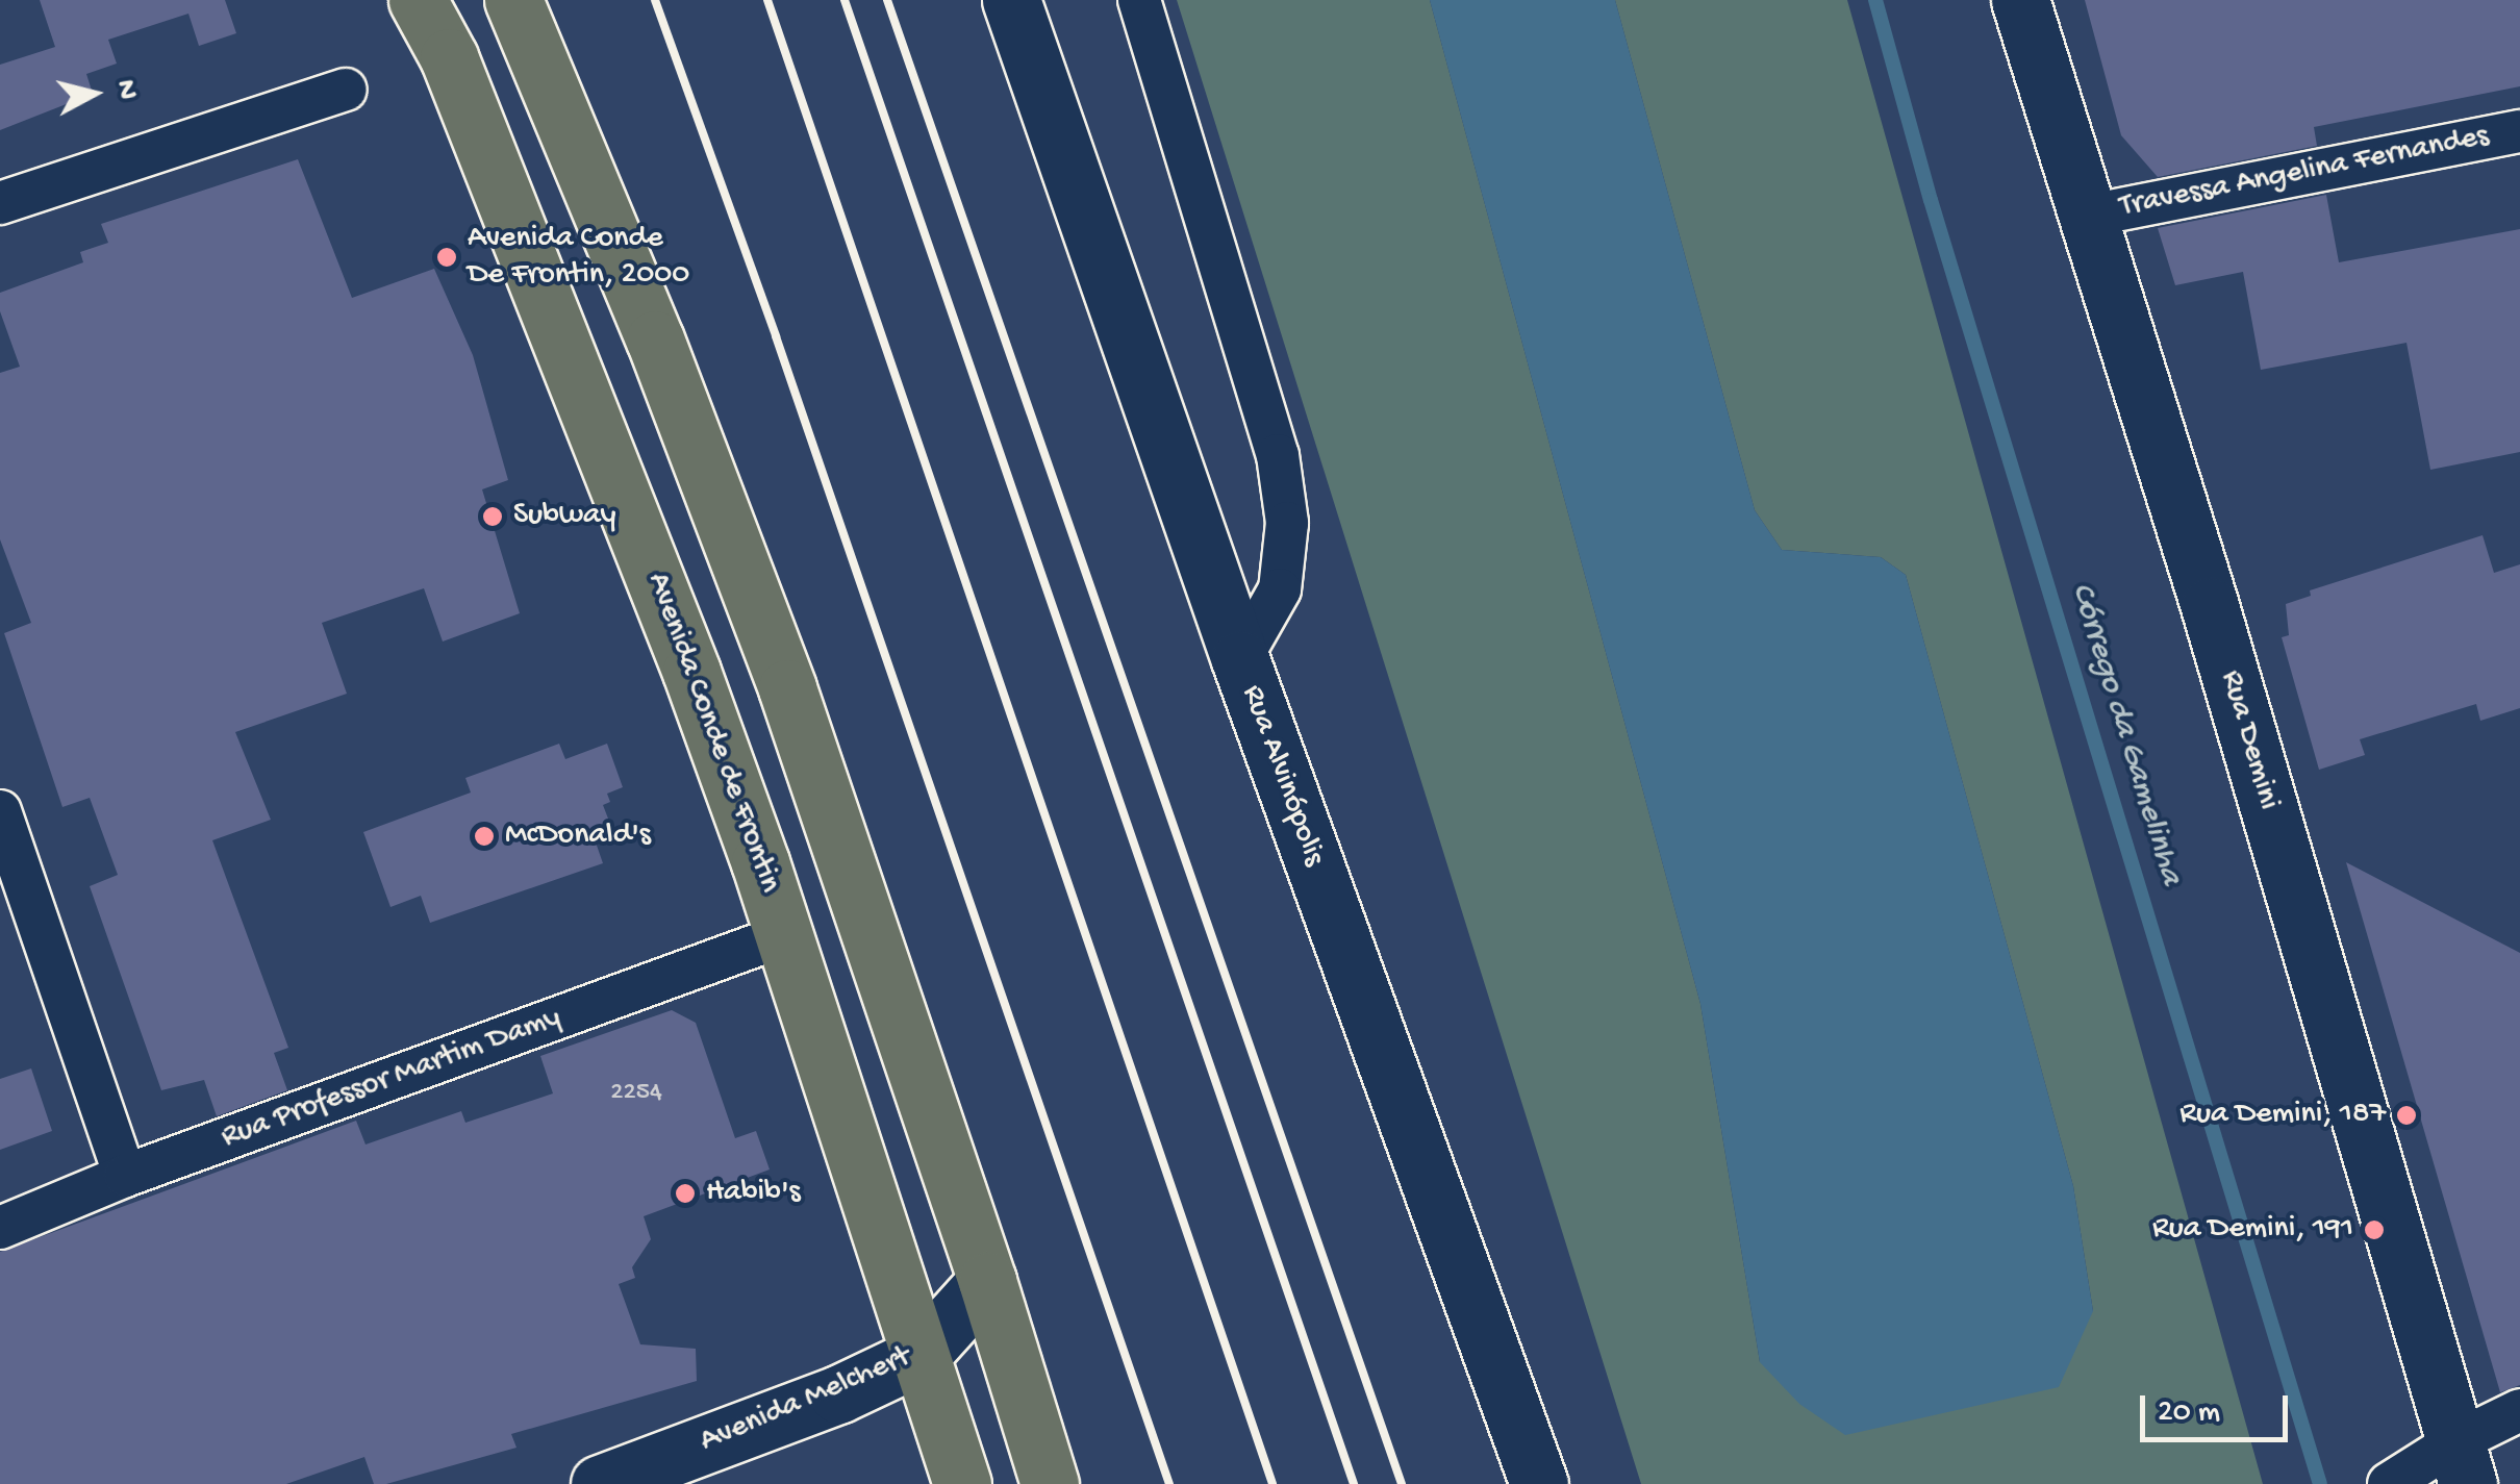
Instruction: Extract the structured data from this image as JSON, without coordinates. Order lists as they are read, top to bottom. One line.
{"streets":{"highway":["Avenida Conde de Frontin"],"street":["Travessa Angelina Fernandes","Rua Demini","Rua Alvinópolis","Rua Professor Martim Damy","Avenida Melchert"]},"crossings":[["Travessa Angelina Fernandes","Rua Demini"],["Avenida Conde de Frontin","Rua Professor Martim Damy"],["Avenida Conde de Frontin","Avenida Melchert"]],"water":["Córrego da Gamelinha"],"places":["Avenida Conde De Frontin, 2000","Subway","McDonald's","Rua Demini, 187","Habib's","Rua Demini, 191"],"house_numbers":["2254"],"scale_bar":"20 m","north":"right"}
